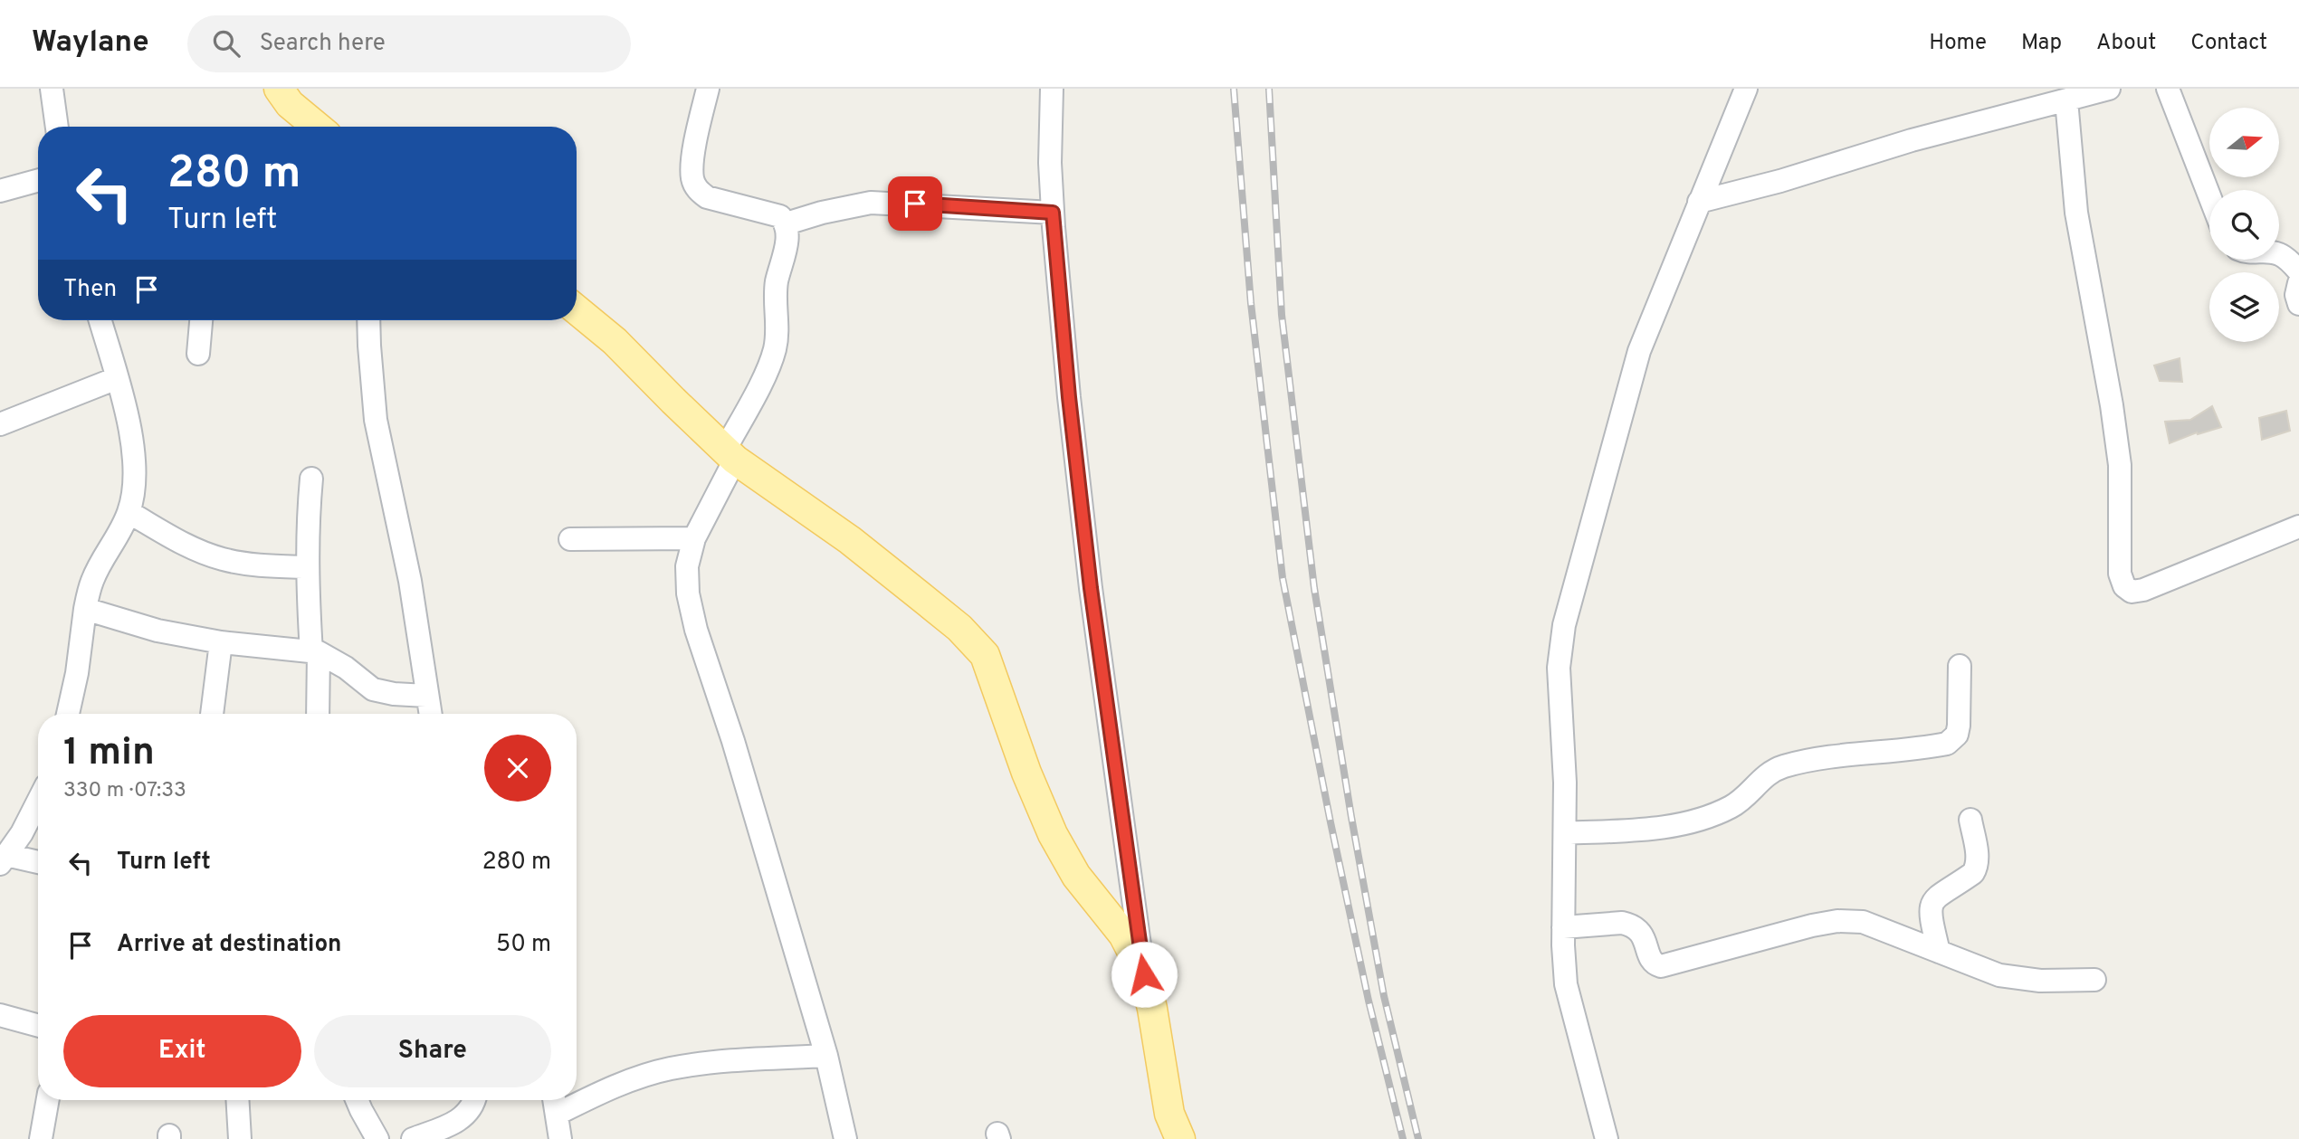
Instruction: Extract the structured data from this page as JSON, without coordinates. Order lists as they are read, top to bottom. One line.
{"north":"right","page":{"header":"Waylane","search":"Search here","nav":["Home","Map","About","Contact"],"turn":["280 m","Turn left"],"then":"Then","heading":["1 min","330 m · 07:33"],"list":[{"name":"Turn left","value":"280 m"},{"name":"Arrive at destination","value":"50 m"}],"buttons":["Exit","Share"]}}
